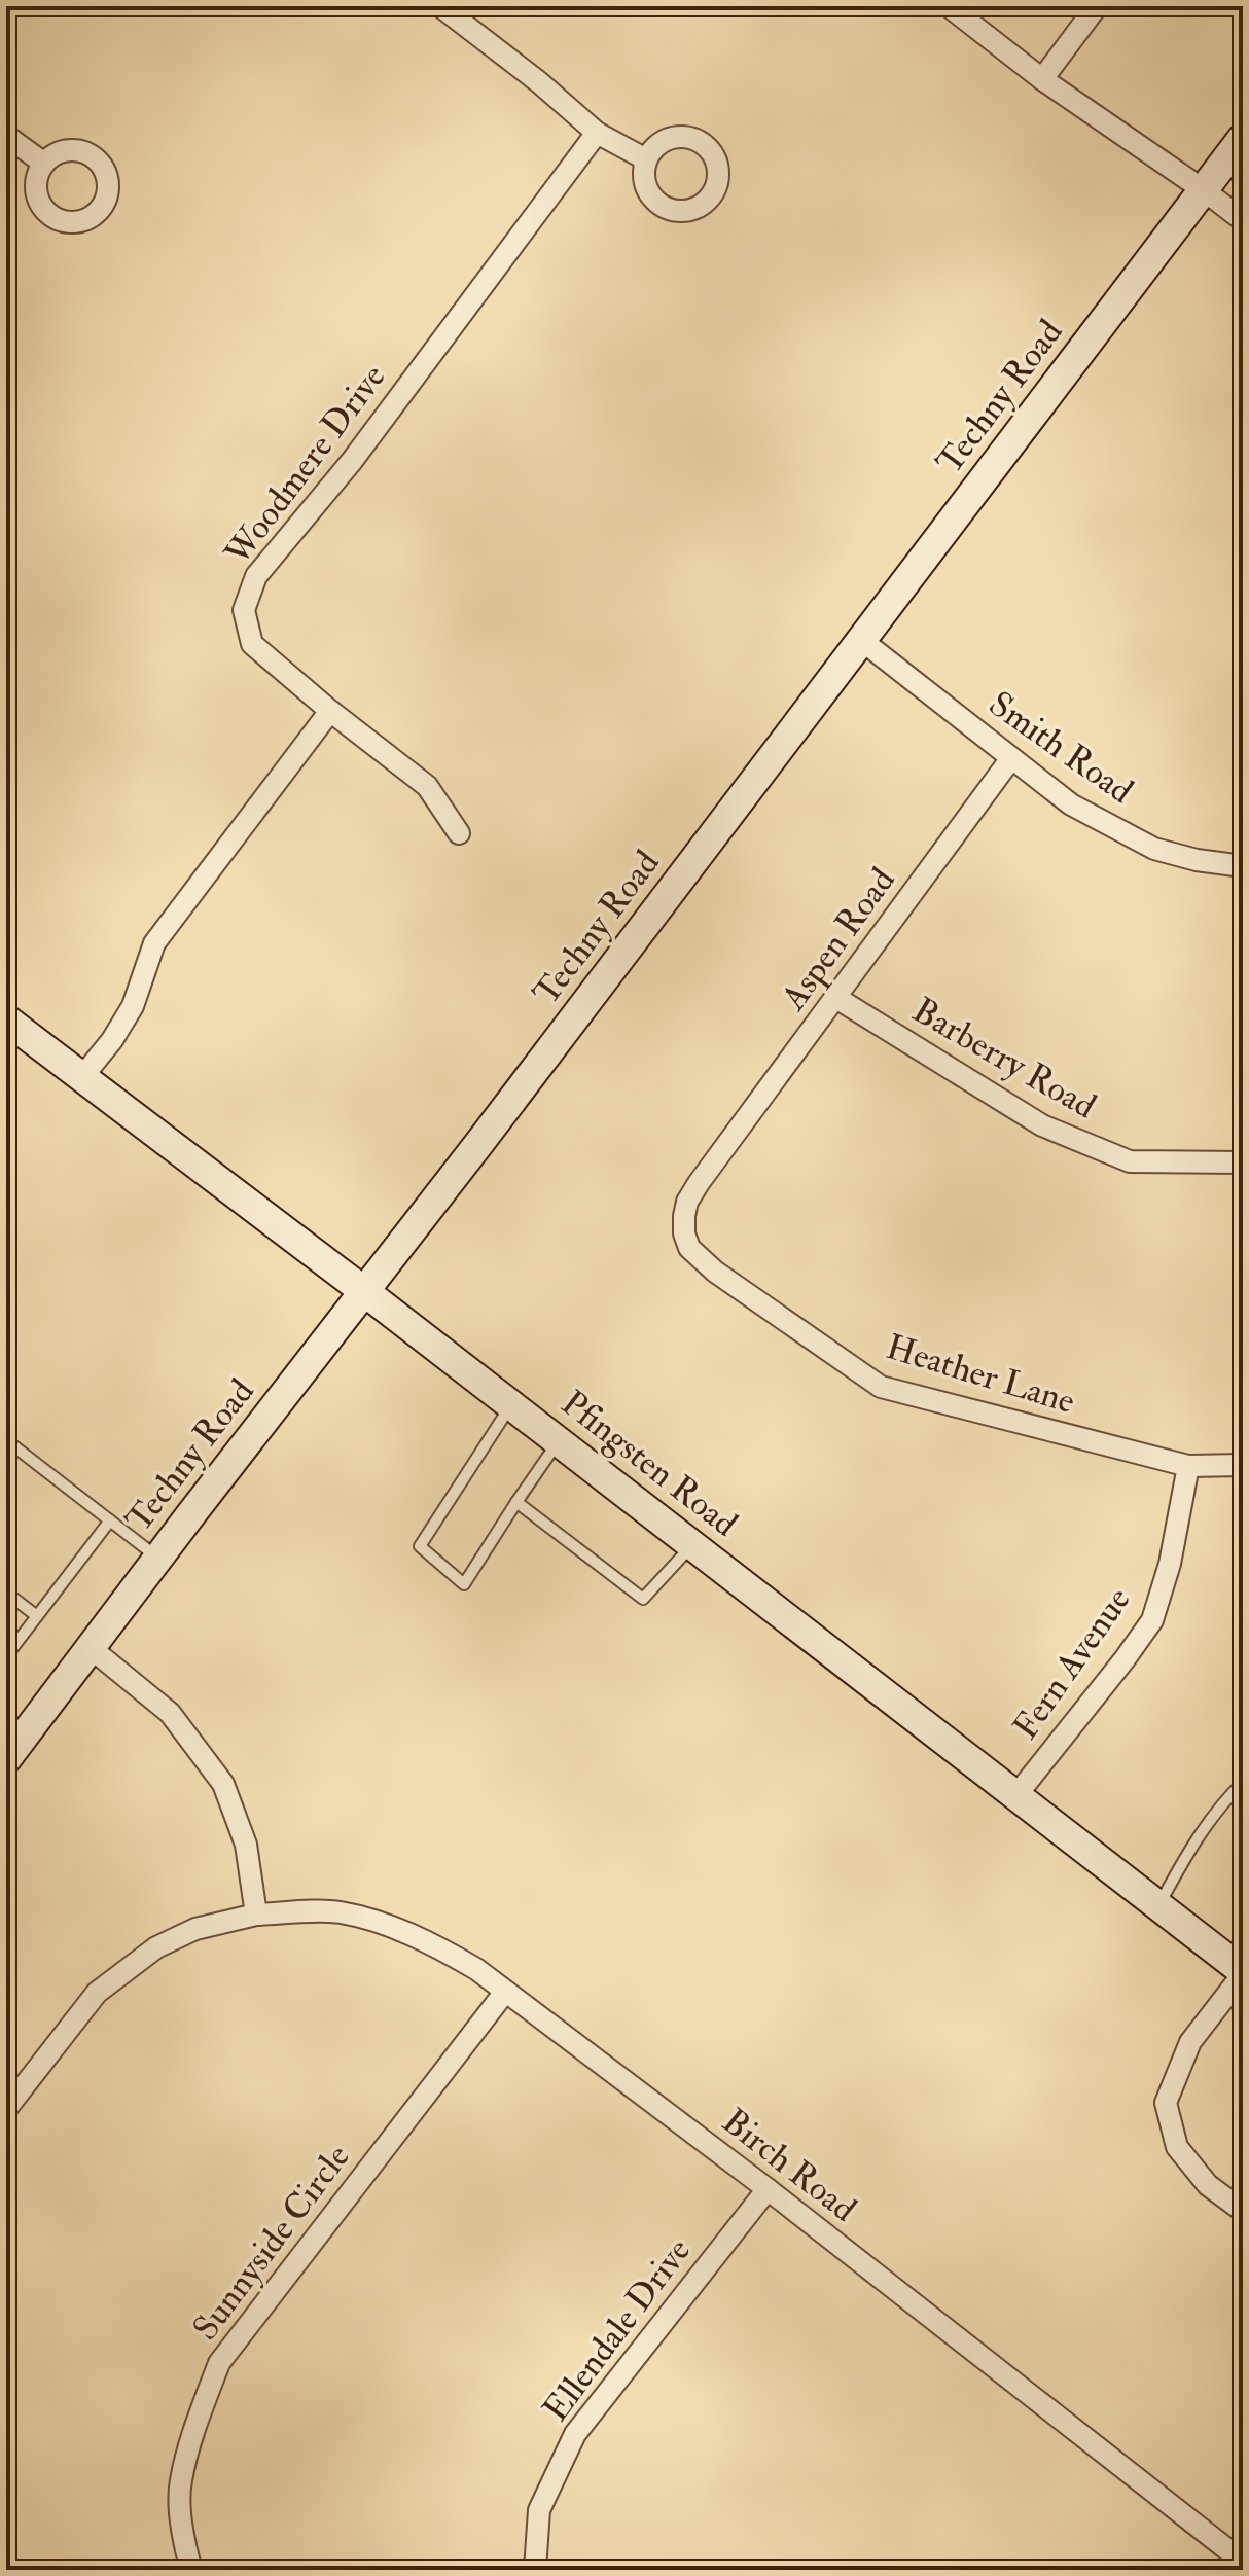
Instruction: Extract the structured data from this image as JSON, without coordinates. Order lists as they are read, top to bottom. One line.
{"streets":{"main road":["Techny Road","Pfingsten Road"],"street":["Woodmere Drive","Smith Road","Aspen Road","Barberry Road","Heather Lane","Fern Avenue","Birch Road","Sunnyside Circle","Ellendale Drive"]},"crossings":[["Techny Road","Smith Road"],["Techny Road","Pfingsten Road"],["Smith Road","Aspen Road"],["Aspen Road","Barberry Road"],["Aspen Road","Heather Lane"],["Heather Lane","Fern Avenue"],["Pfingsten Road","Fern Avenue"],["Birch Road","Sunnyside Circle"],["Birch Road","Ellendale Drive"]]}
